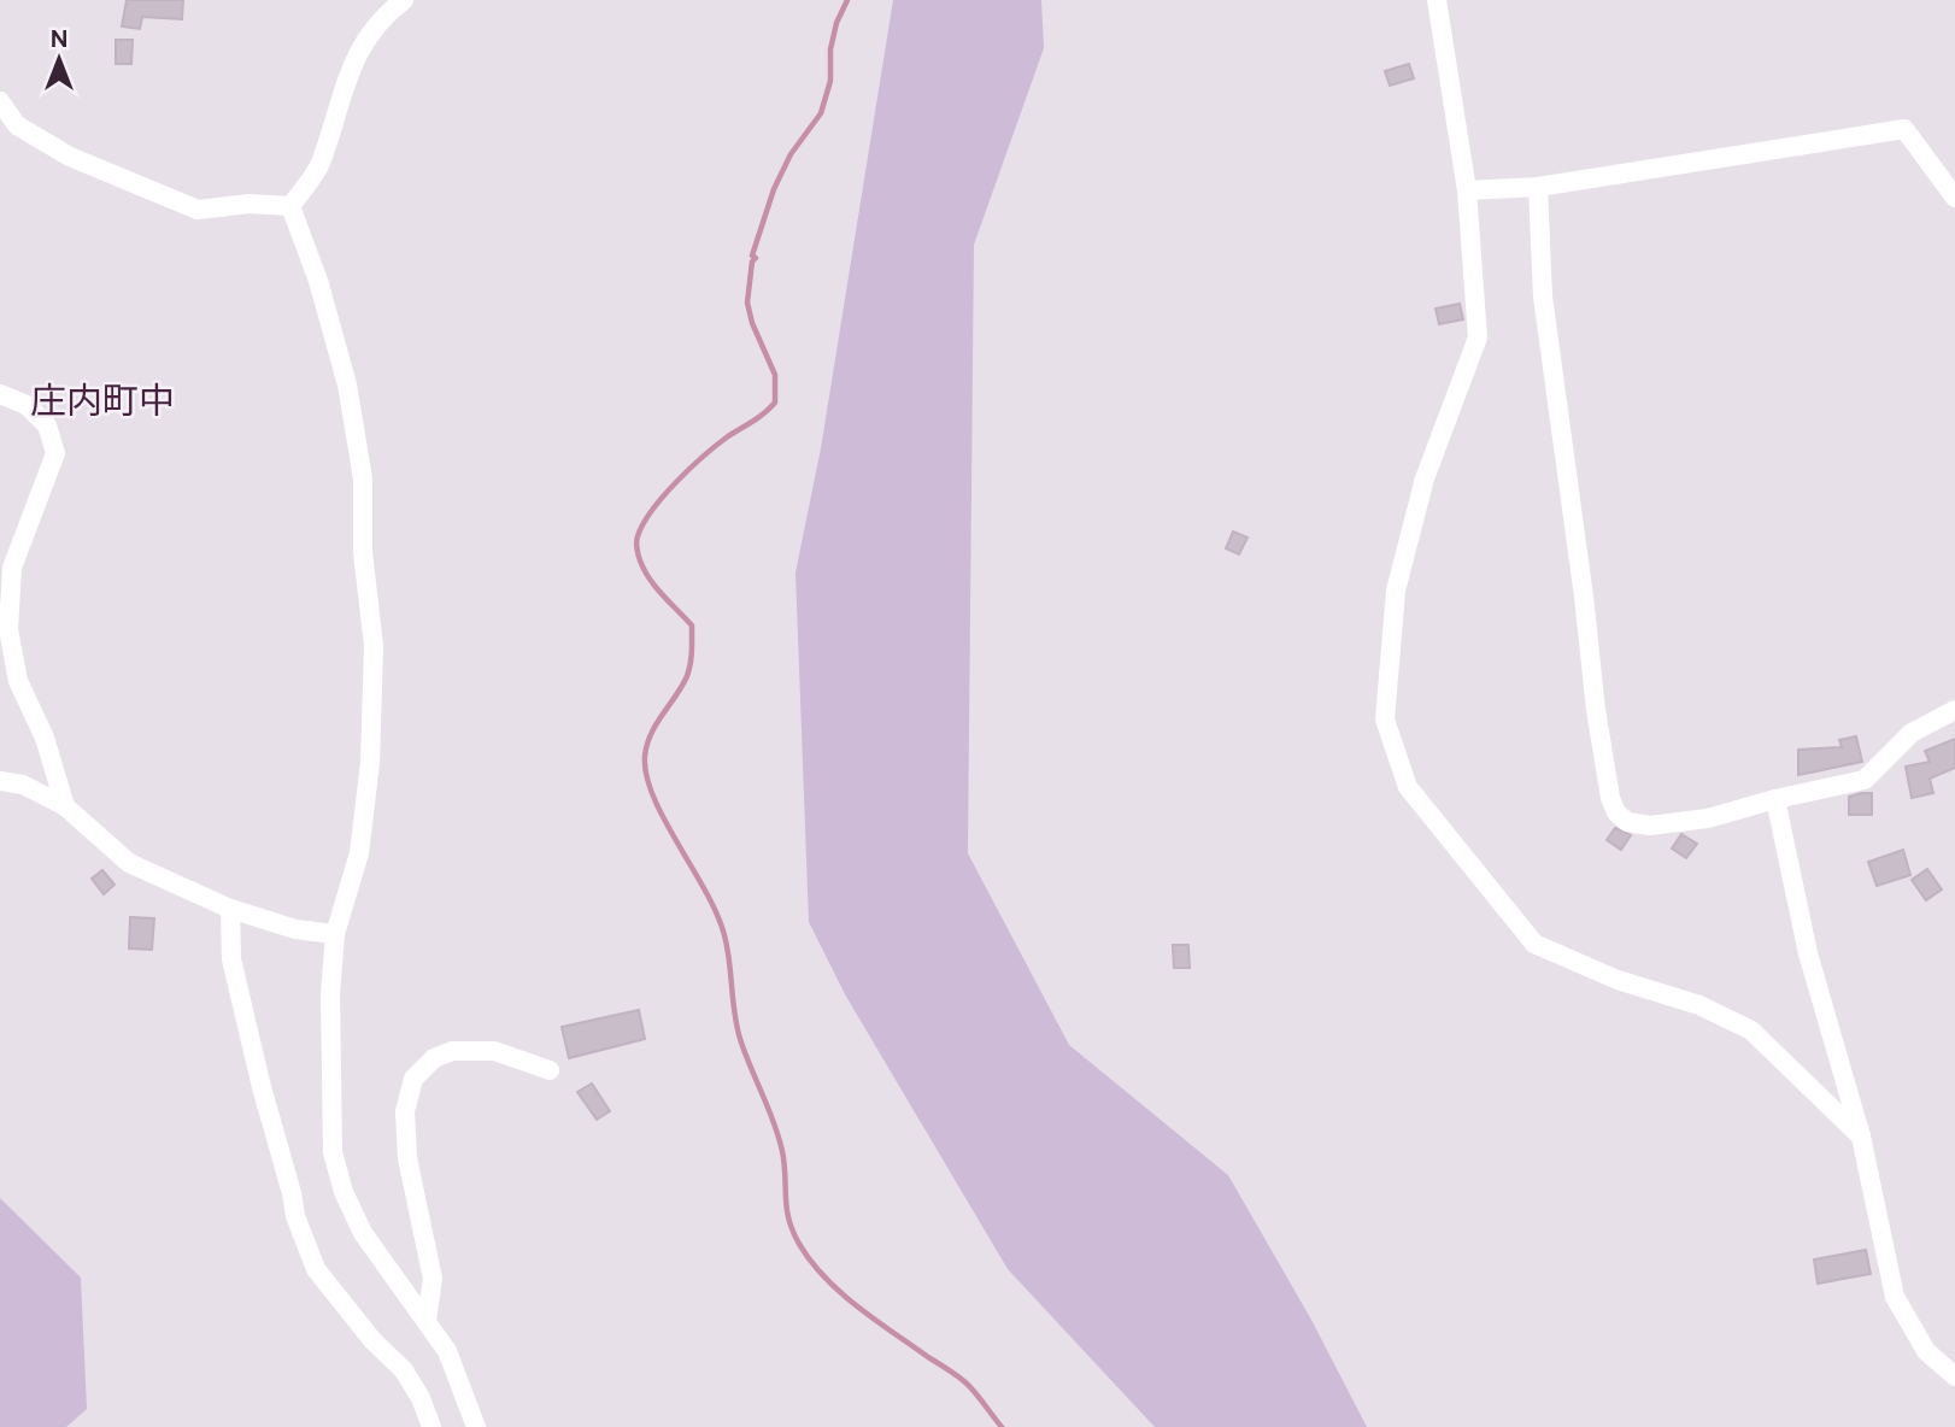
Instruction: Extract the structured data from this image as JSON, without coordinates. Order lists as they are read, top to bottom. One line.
{"districts":["庄内町中"],"north":"top"}
